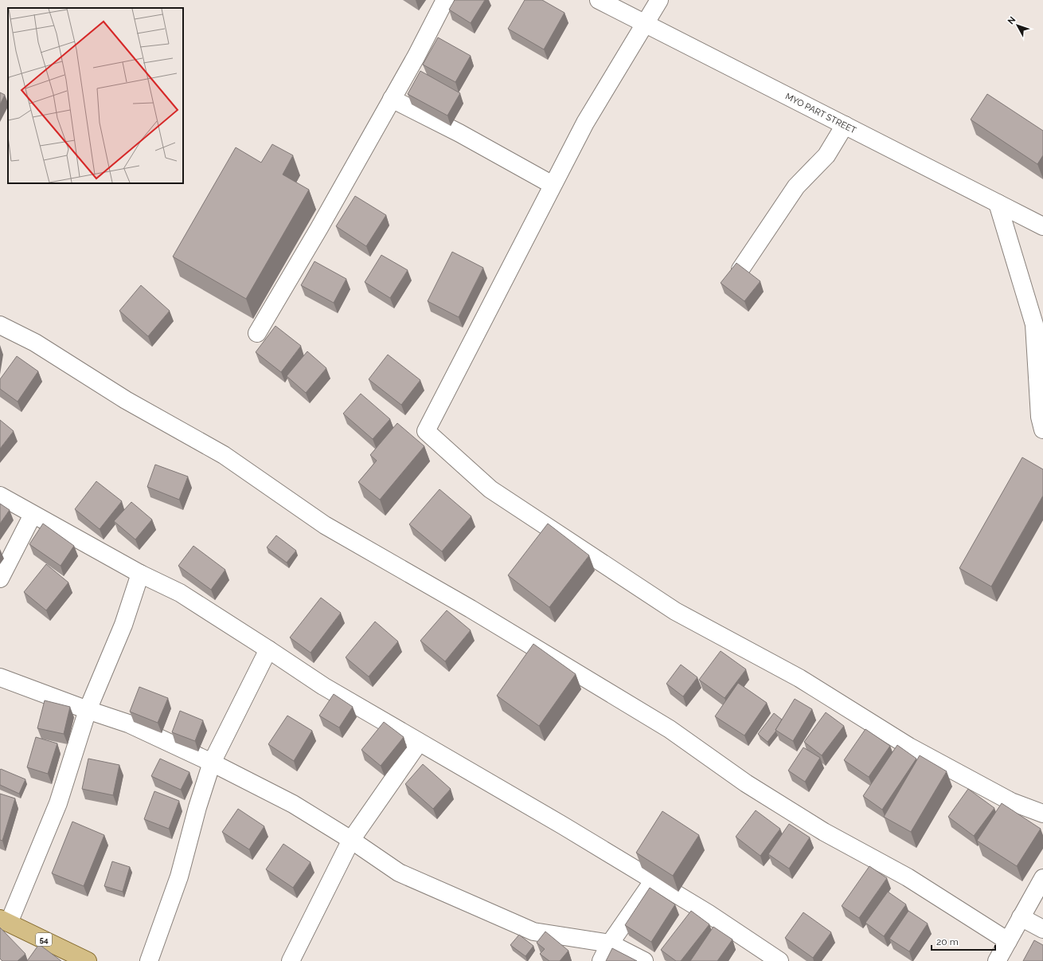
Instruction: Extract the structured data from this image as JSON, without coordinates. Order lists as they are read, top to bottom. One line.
{"streets":{"main road":["54"],"street":["MYO PART STREET"]},"scale_bar":"20 m","north":"top left"}
